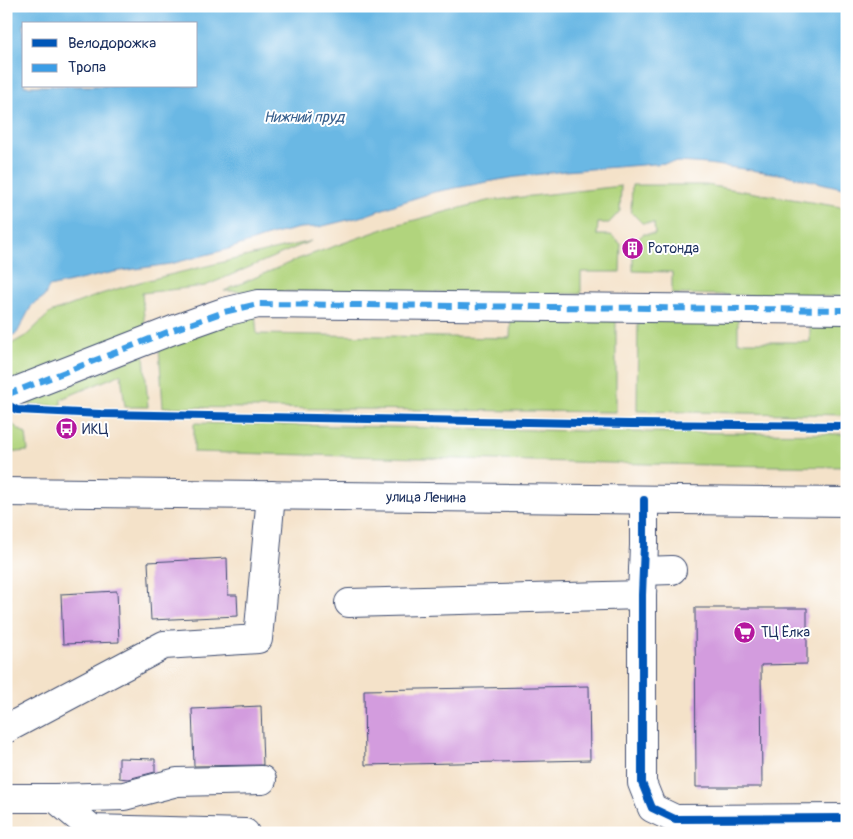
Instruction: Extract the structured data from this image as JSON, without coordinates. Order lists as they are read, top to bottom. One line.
{"streets":{"street":["улица Ленина"]},"water":["Нижний пруд"],"places":{"building":["Ротонда"],"bus stop":["ИКЦ"],"supermarket":["ТЦ Ёлка"]},"legend":["Велодорожка","Тропа"]}
